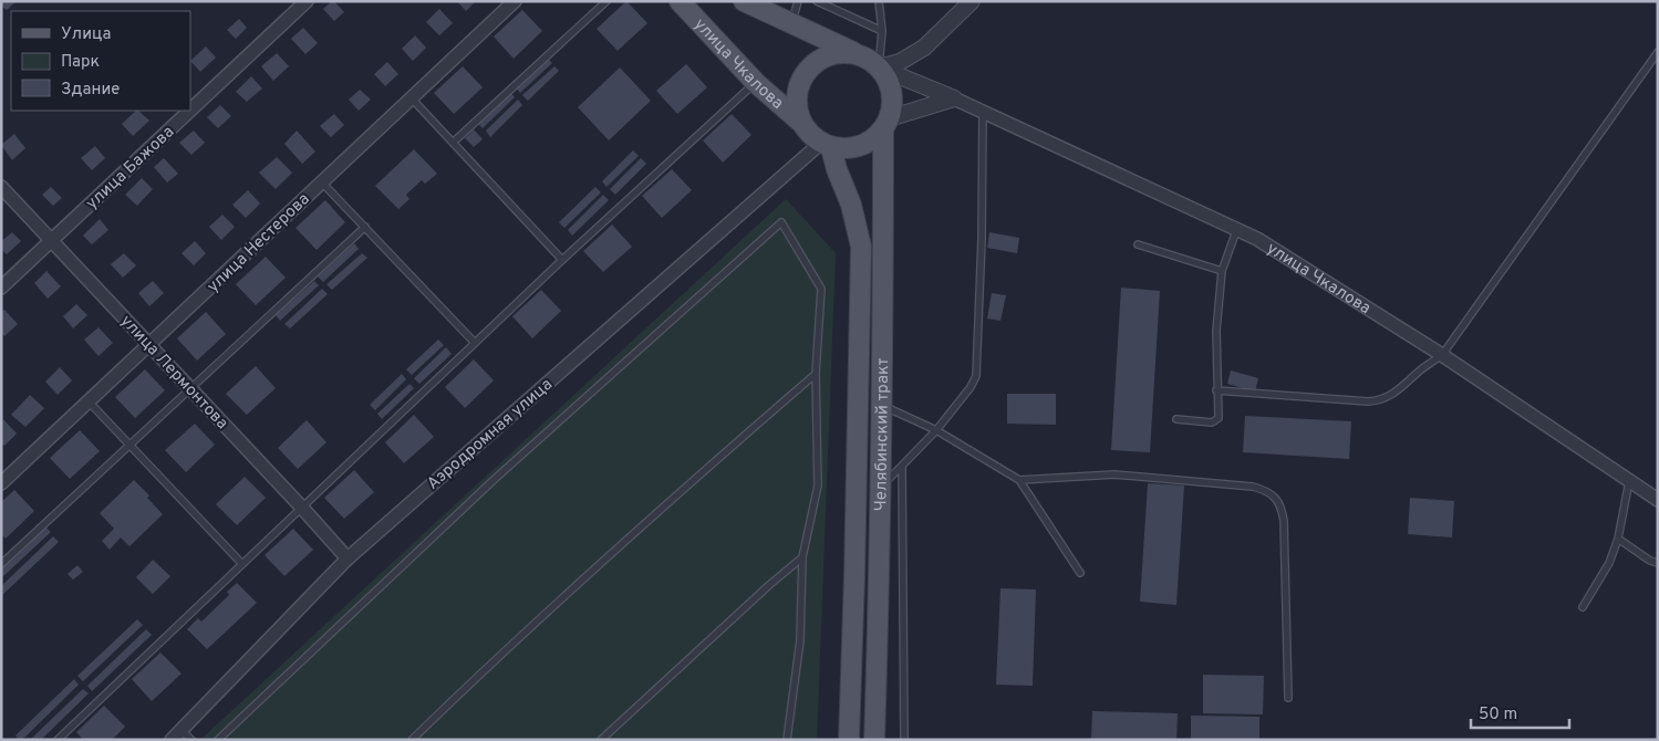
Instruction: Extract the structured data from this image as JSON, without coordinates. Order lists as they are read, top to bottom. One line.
{"streets":{"main road":["улица Чкалова","Челябинский тракт"],"street":["улица Бажова","улица Нестерова","улица Лермонтова","Аэродромная улица"]},"crossings":[["улица Чкалова","Аэродромная улица"],["улица Чкалова","Челябинский тракт"],["улица Бажова","улица Лермонтова"],["улица Нестерова","улица Лермонтова"],["улица Лермонтова","Аэродромная улица"],["Аэродромная улица","Челябинский тракт"]],"legend":["Улица","Парк","Здание"],"scale_bar":"50 m"}
